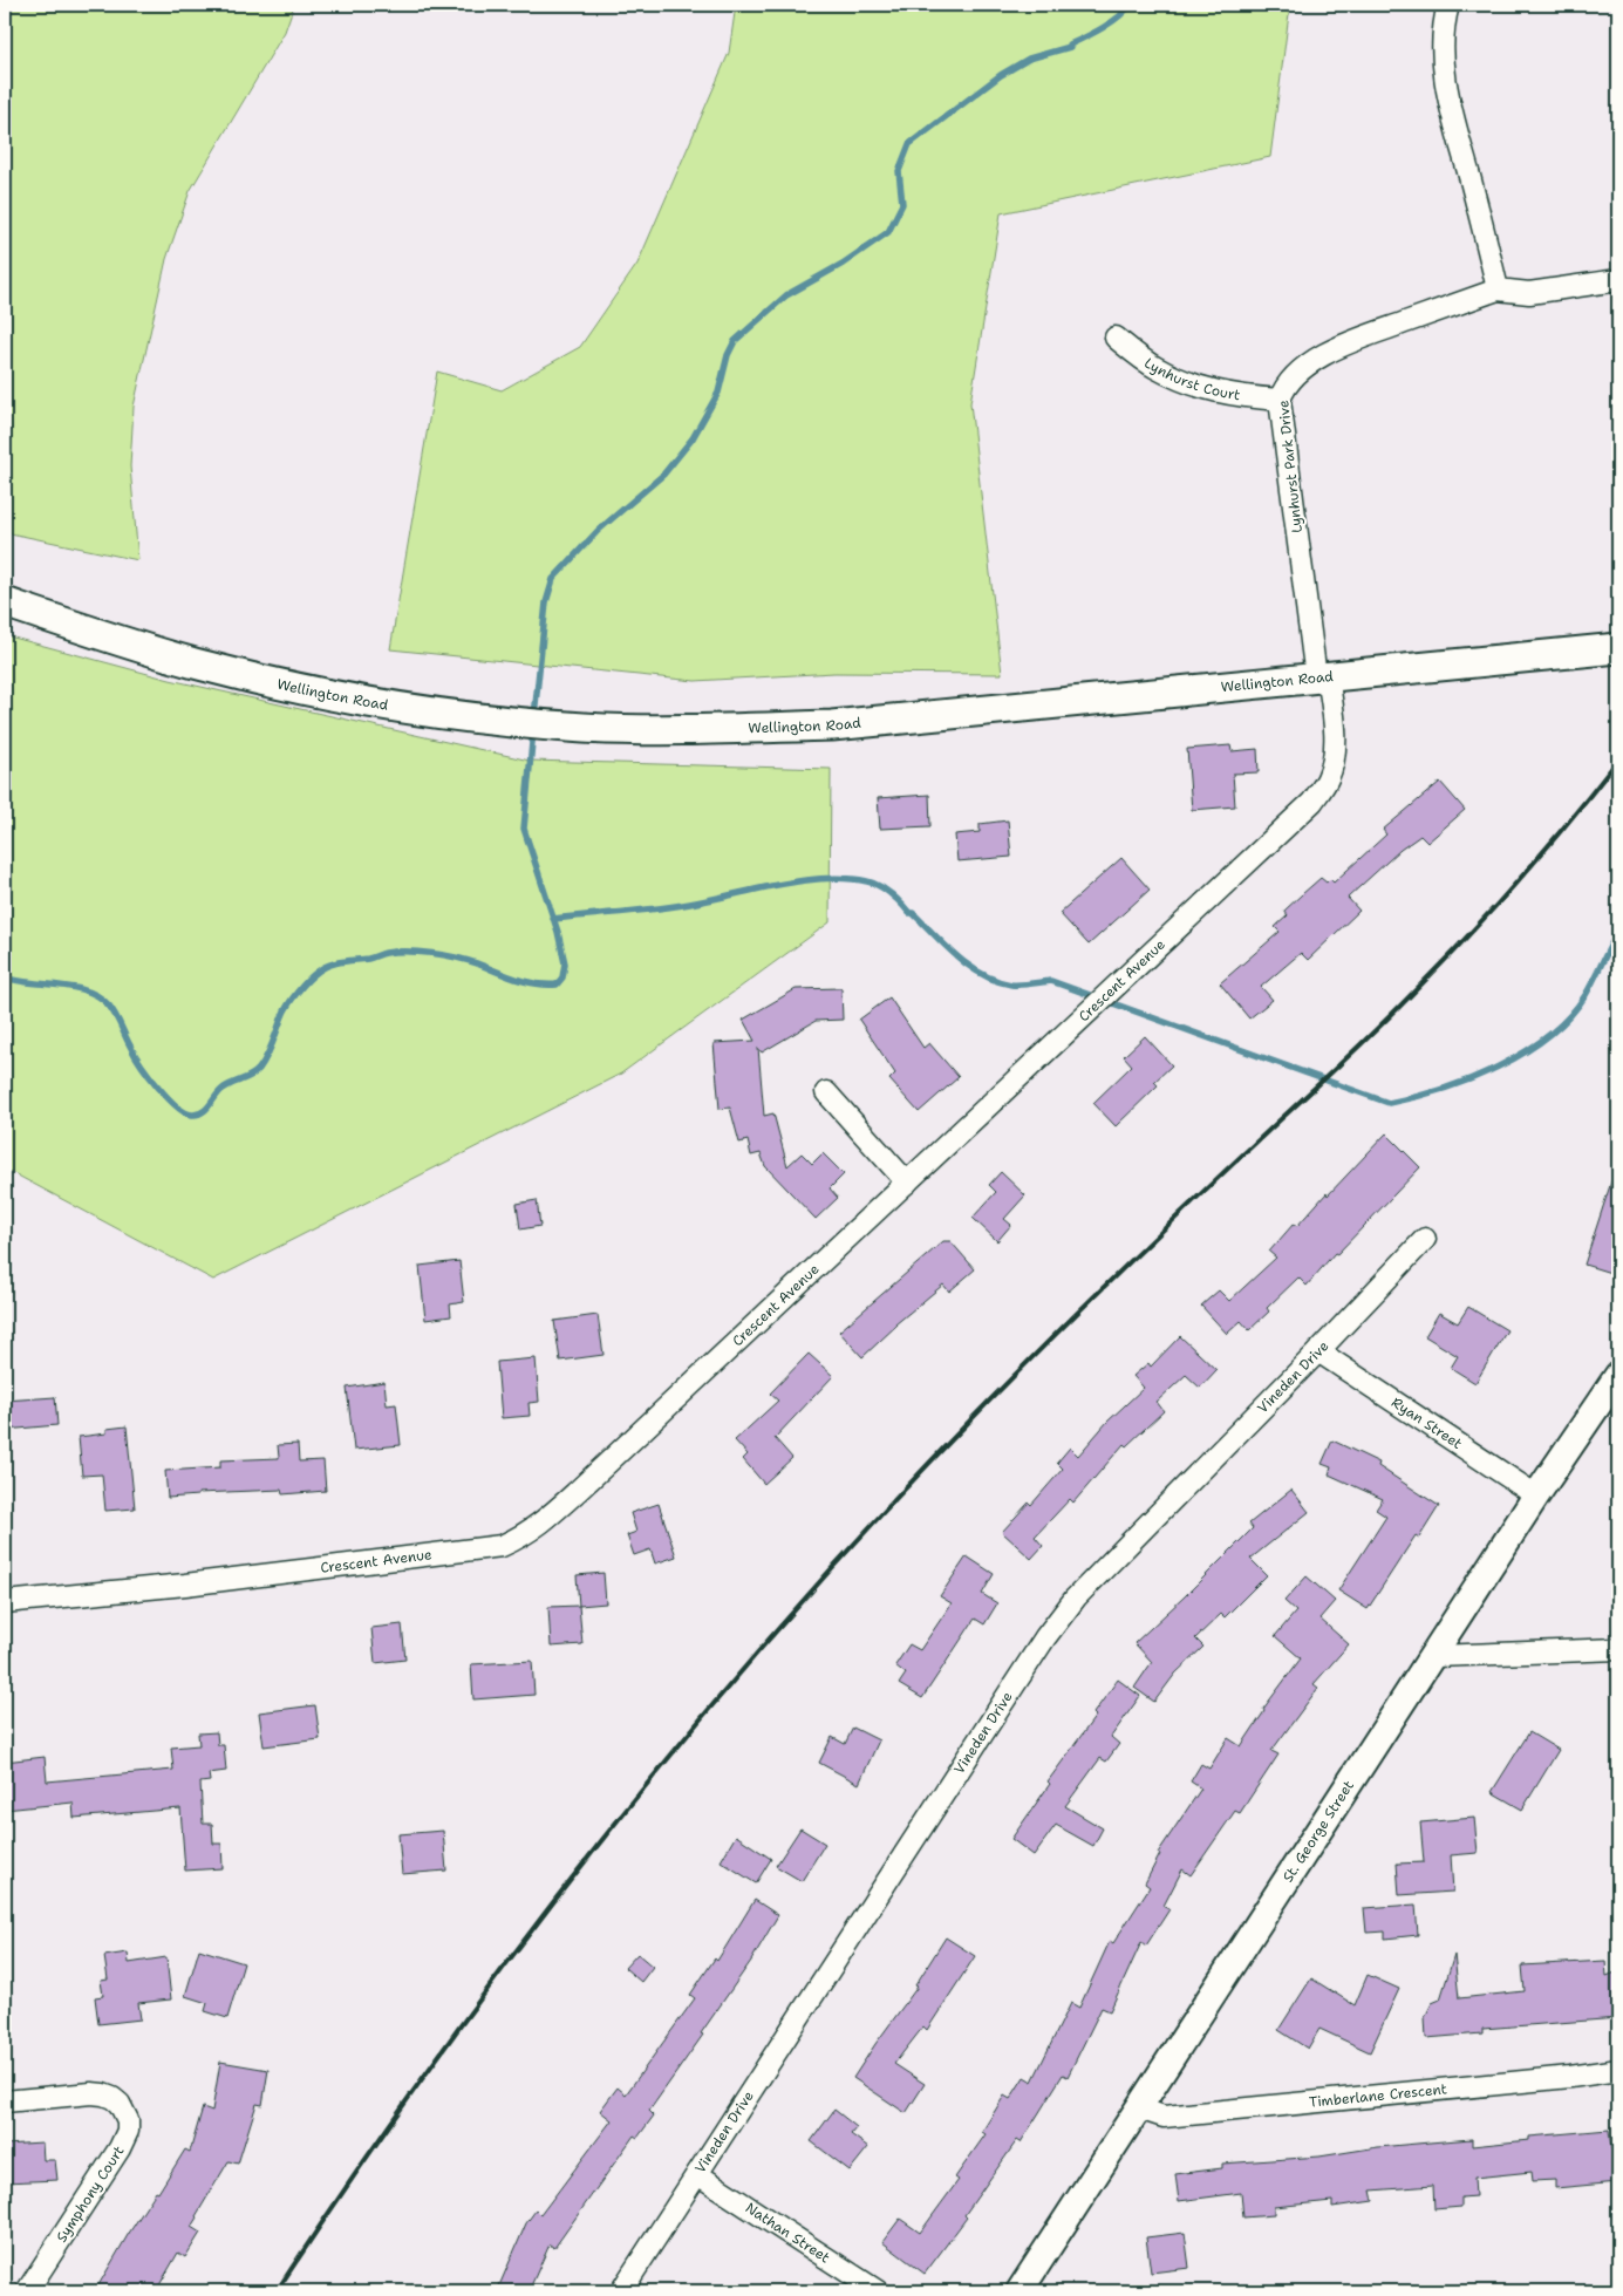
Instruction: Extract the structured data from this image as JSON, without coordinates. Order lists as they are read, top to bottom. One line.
{"streets":{"main road":["Wellington Road"],"street":["Lynhurst Court","Lynhurst Park Drive","Crescent Avenue","Vineden Drive","Ryan Street","St. George Street","Timberlane Crescent","Symphony Court","Nathan Street"]},"crossings":[["Lynhurst Court","Lynhurst Park Drive"],["Lynhurst Park Drive","Wellington Road"],["Lynhurst Park Drive","Crescent Avenue"],["Wellington Road","Crescent Avenue"],["Vineden Drive","Ryan Street"],["Vineden Drive","Nathan Street"],["Ryan Street","St. George Street"],["St. George Street","Timberlane Crescent"]]}
